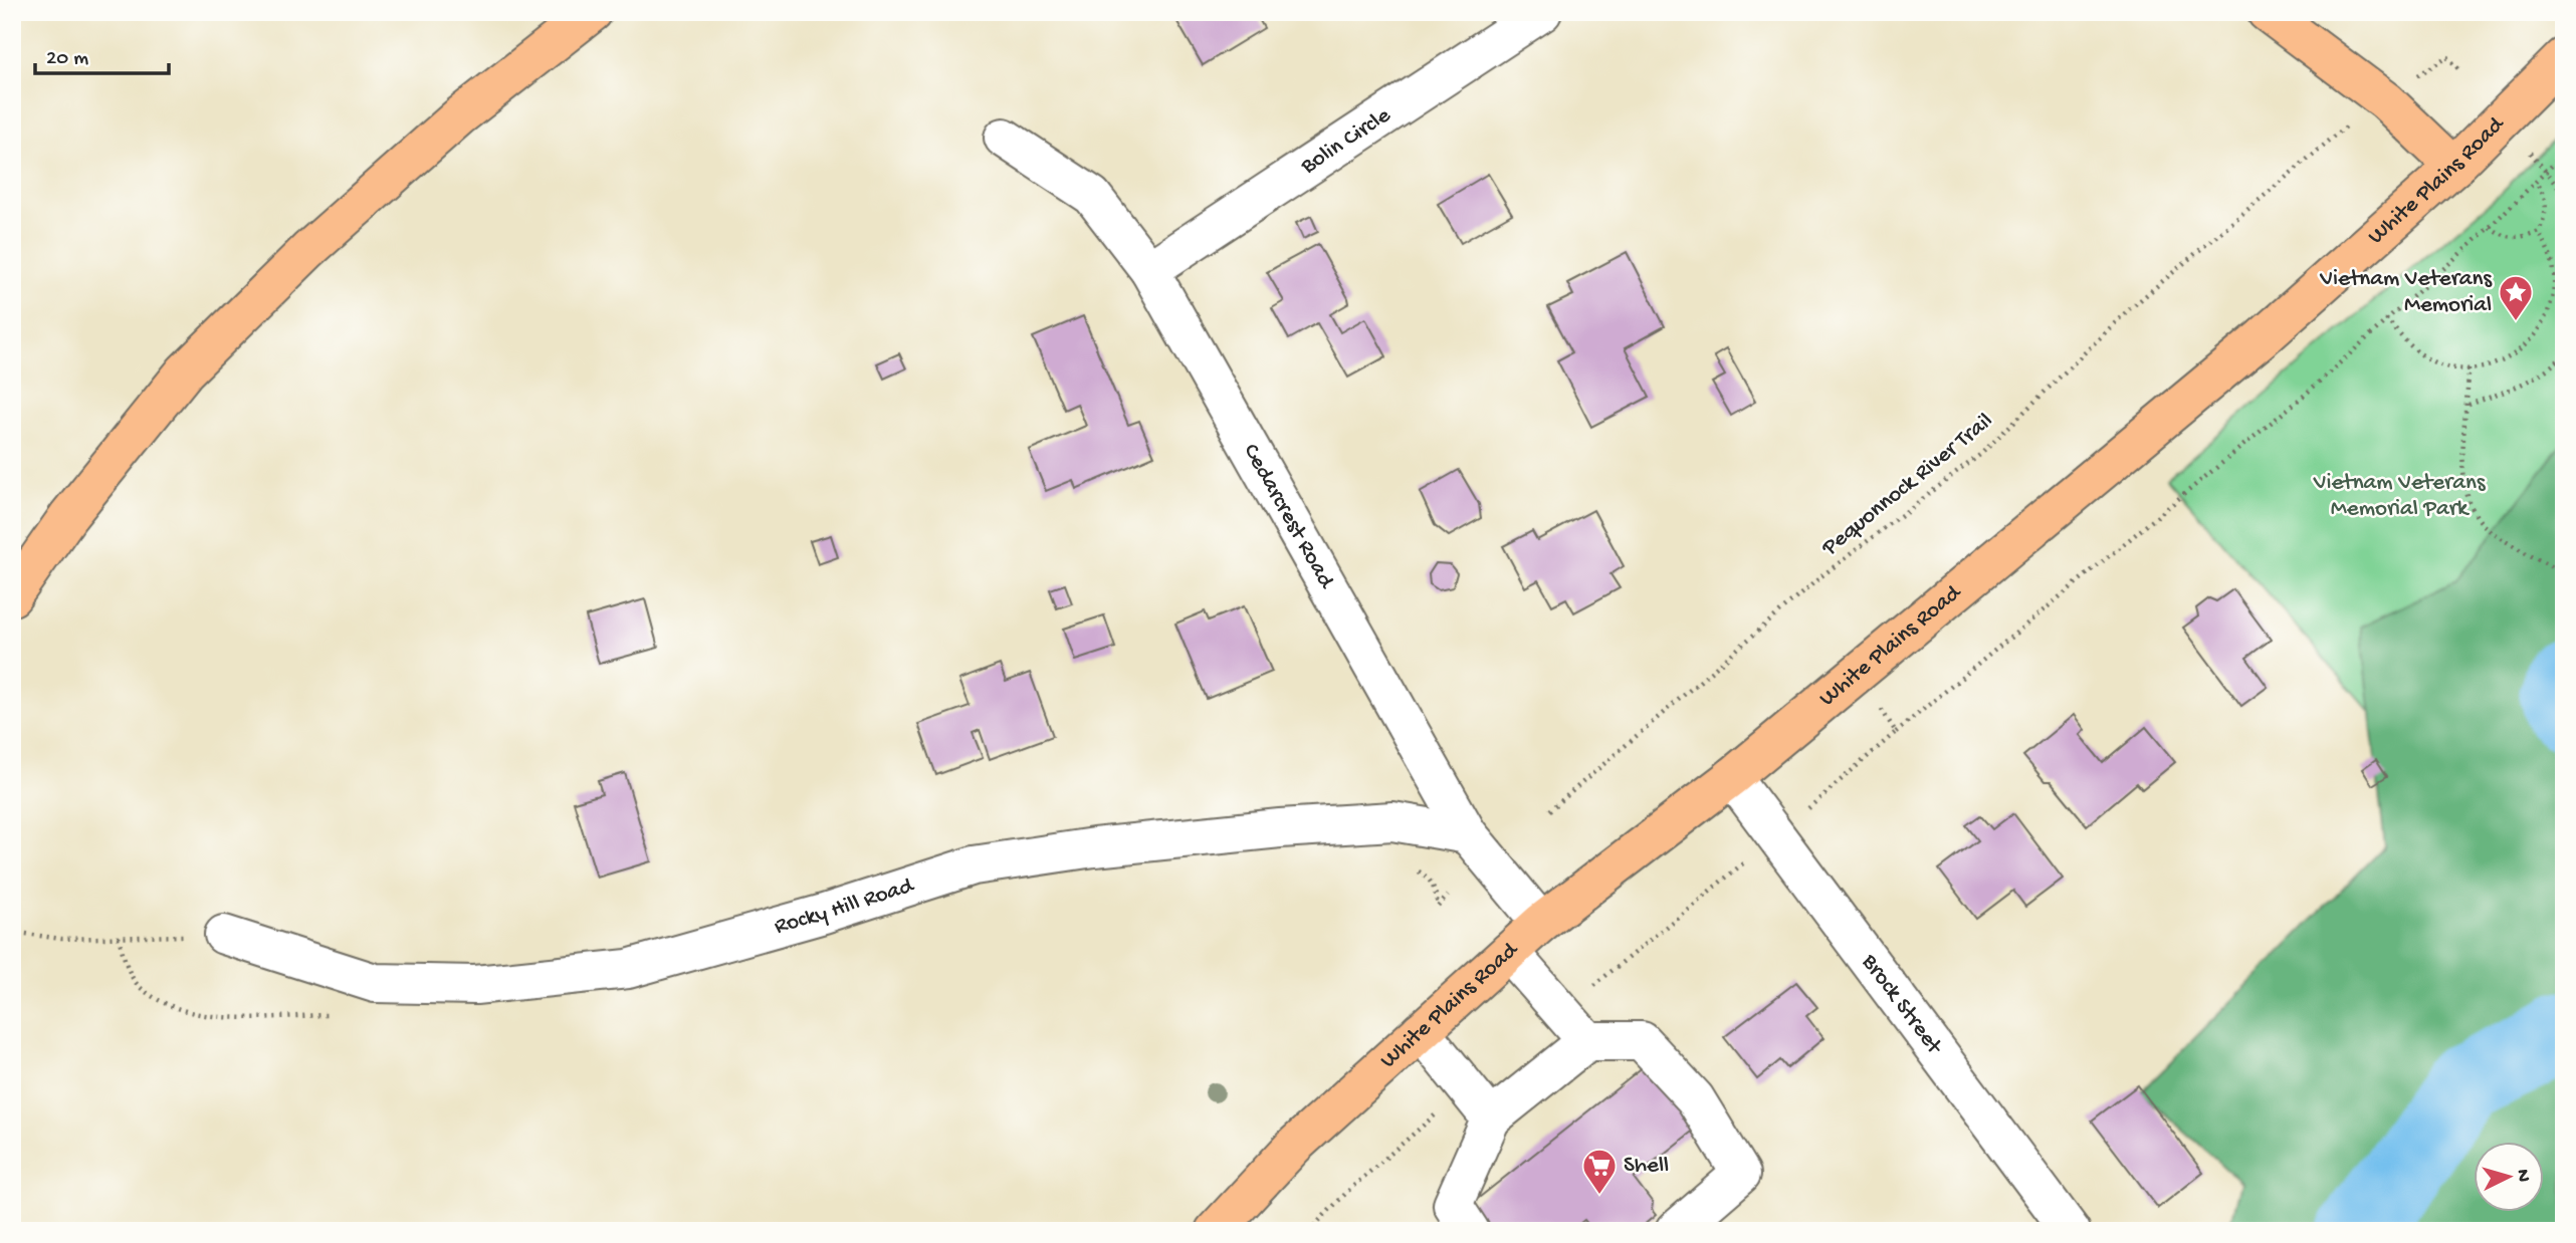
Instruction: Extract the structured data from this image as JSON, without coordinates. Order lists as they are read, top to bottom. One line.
{"streets":{"main road":["White Plains Road"],"street":["Bolin Circle","Cedarcrest Road","Rocky Hill Road","Brock Street"],"path":["Pequonnock River Trail"]},"crossings":[["Bolin Circle","Cedarcrest Road"],["White Plains Road","Cedarcrest Road"],["White Plains Road","Brock Street"],["Cedarcrest Road","Rocky Hill Road"]],"parks":["Vietnam Veterans Memorial Park"],"places":{"place":["Vietnam Veterans Memorial"],"supermarket":["Shell"]},"scale_bar":"20 m","north":"right"}
